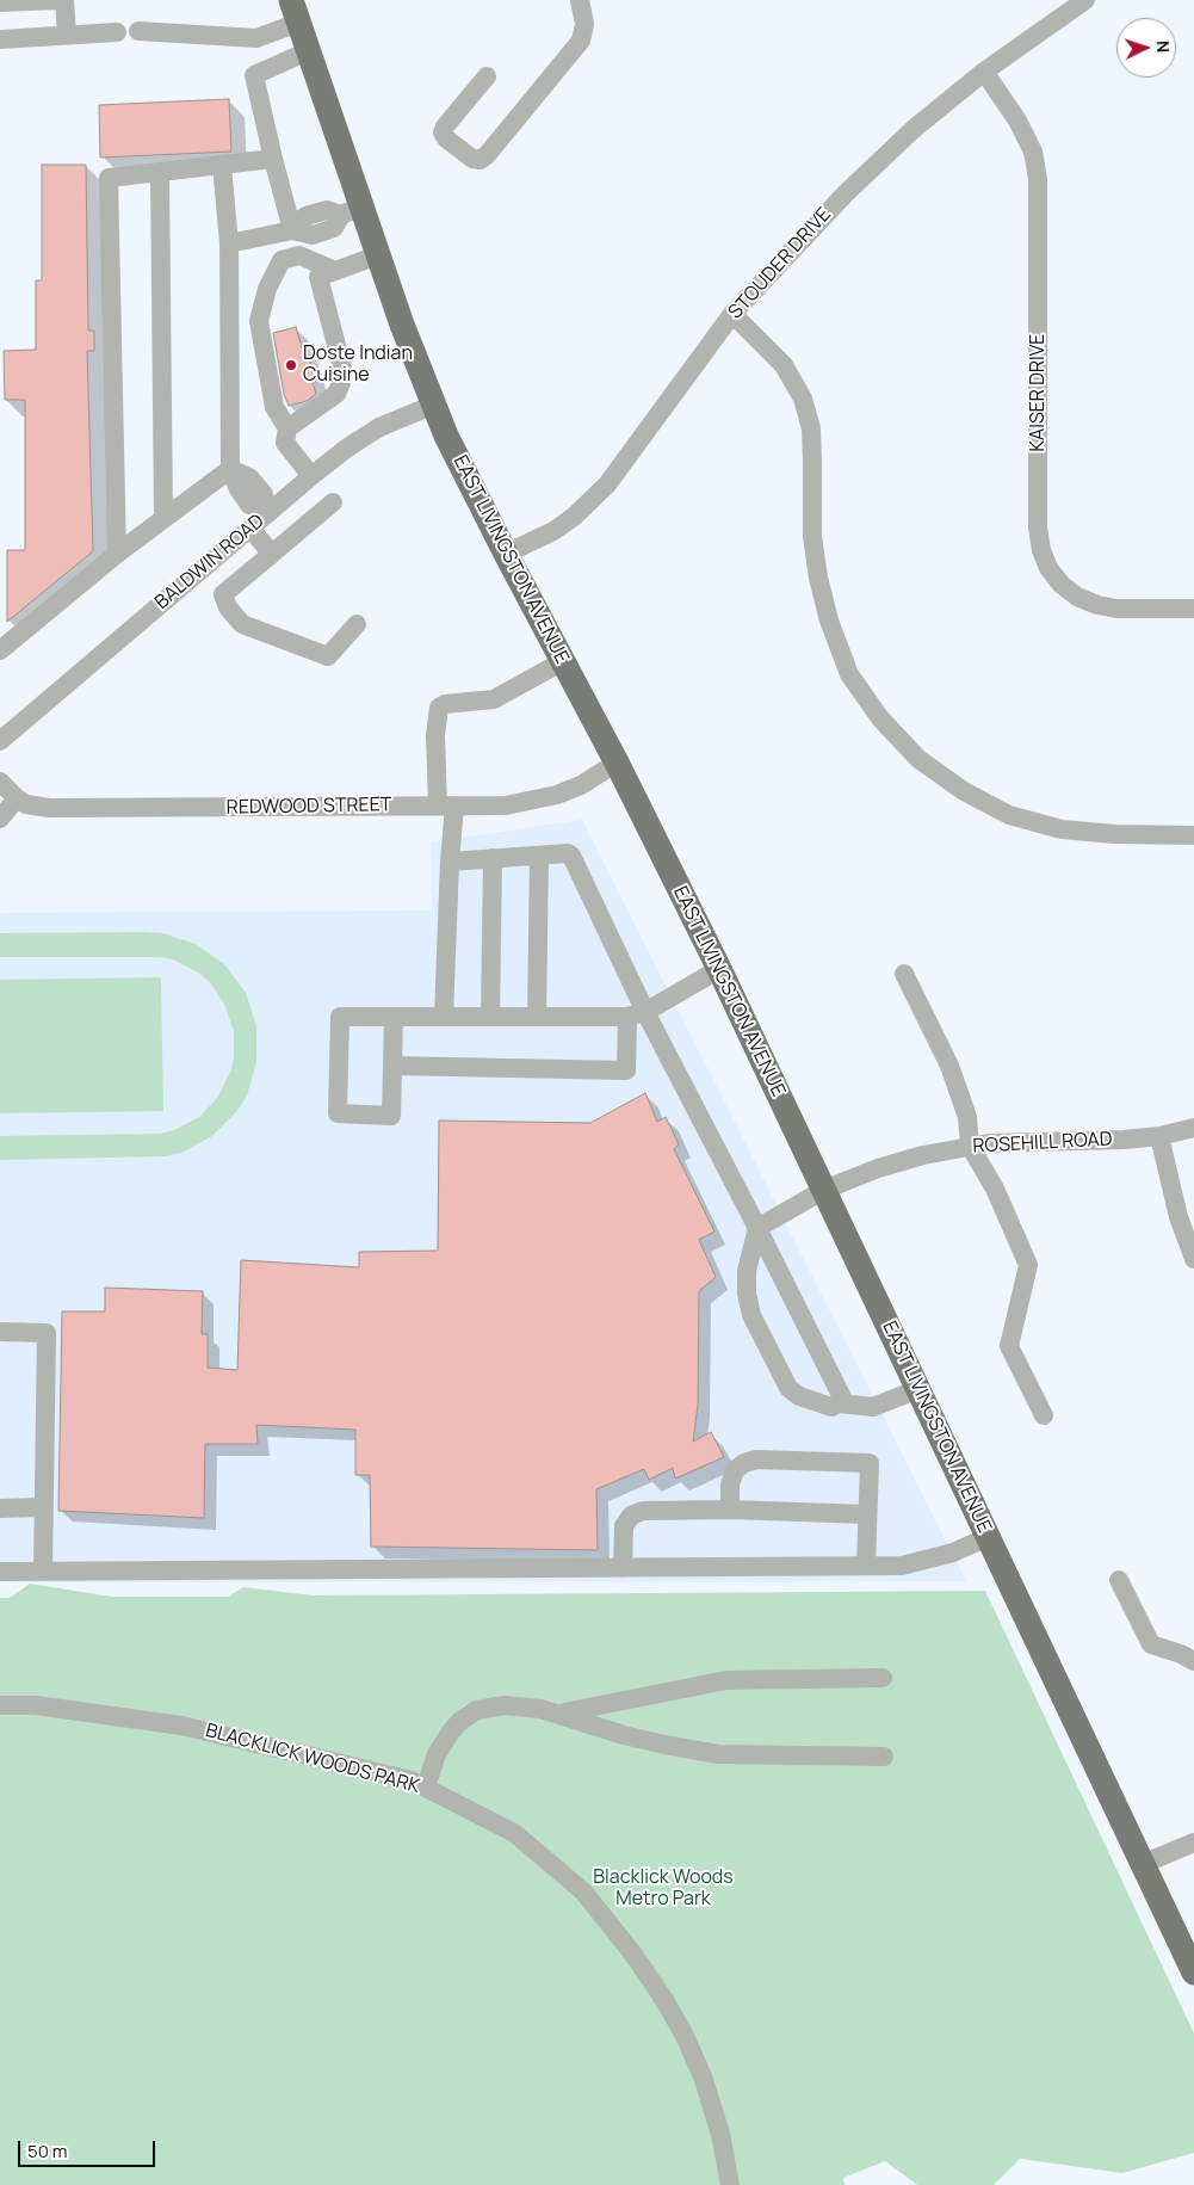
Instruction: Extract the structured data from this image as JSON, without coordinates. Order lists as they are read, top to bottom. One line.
{"streets":{"main road":["EAST LIVINGSTON AVENUE"],"street":["STOUDER DRIVE","KAISER DRIVE","BALDWIN ROAD","REDWOOD STREET","ROSEHILL ROAD","BLACKLICK WOODS PARK"]},"crossings":[["STOUDER DRIVE","KAISER DRIVE"],["STOUDER DRIVE","EAST LIVINGSTON AVENUE"],["EAST LIVINGSTON AVENUE","BALDWIN ROAD"],["EAST LIVINGSTON AVENUE","REDWOOD STREET"],["EAST LIVINGSTON AVENUE","ROSEHILL ROAD"]],"parks":["Blacklick Woods Metro Park"],"places":["Doste Indian Cuisine"],"scale_bar":"50 m","north":"right"}
